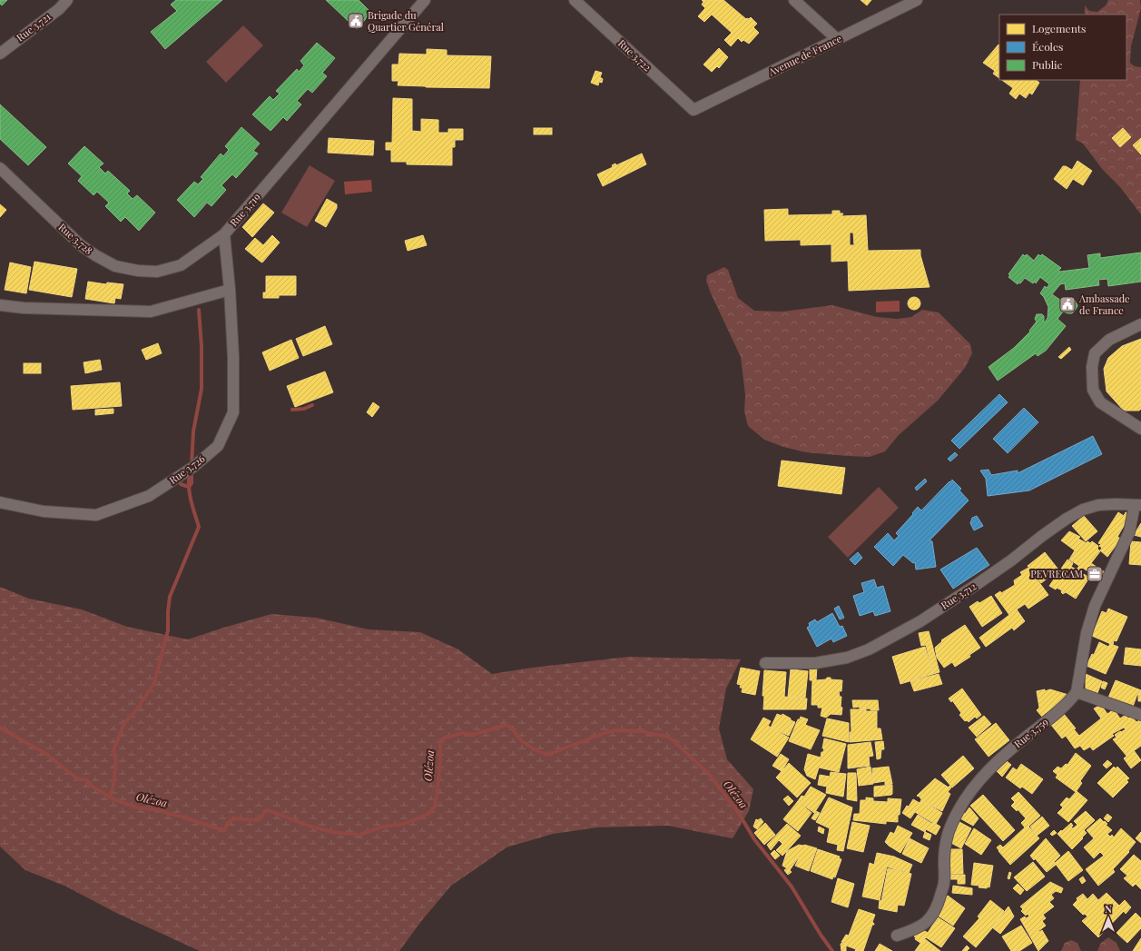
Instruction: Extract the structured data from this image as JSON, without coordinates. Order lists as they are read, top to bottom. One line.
{"streets":{"street":["Rue 3.721","Rue 3.722","Avenue de France","Rue 3.719","Rue 3.728","Rue 3.726","Rue 3.712","Rue 3.759"]},"crossings":[["Rue 3.722","Avenue de France"],["Rue 3.719","Rue 3.728"],["Rue 3.719","Rue 3.726"]],"water":["Olézoa"],"places":{"public building":["Brigade du Quartier Général","Ambassade de France"],"office":["PEVRECAM"]},"legend":["Logements","Écoles","Public"],"north":"top"}
